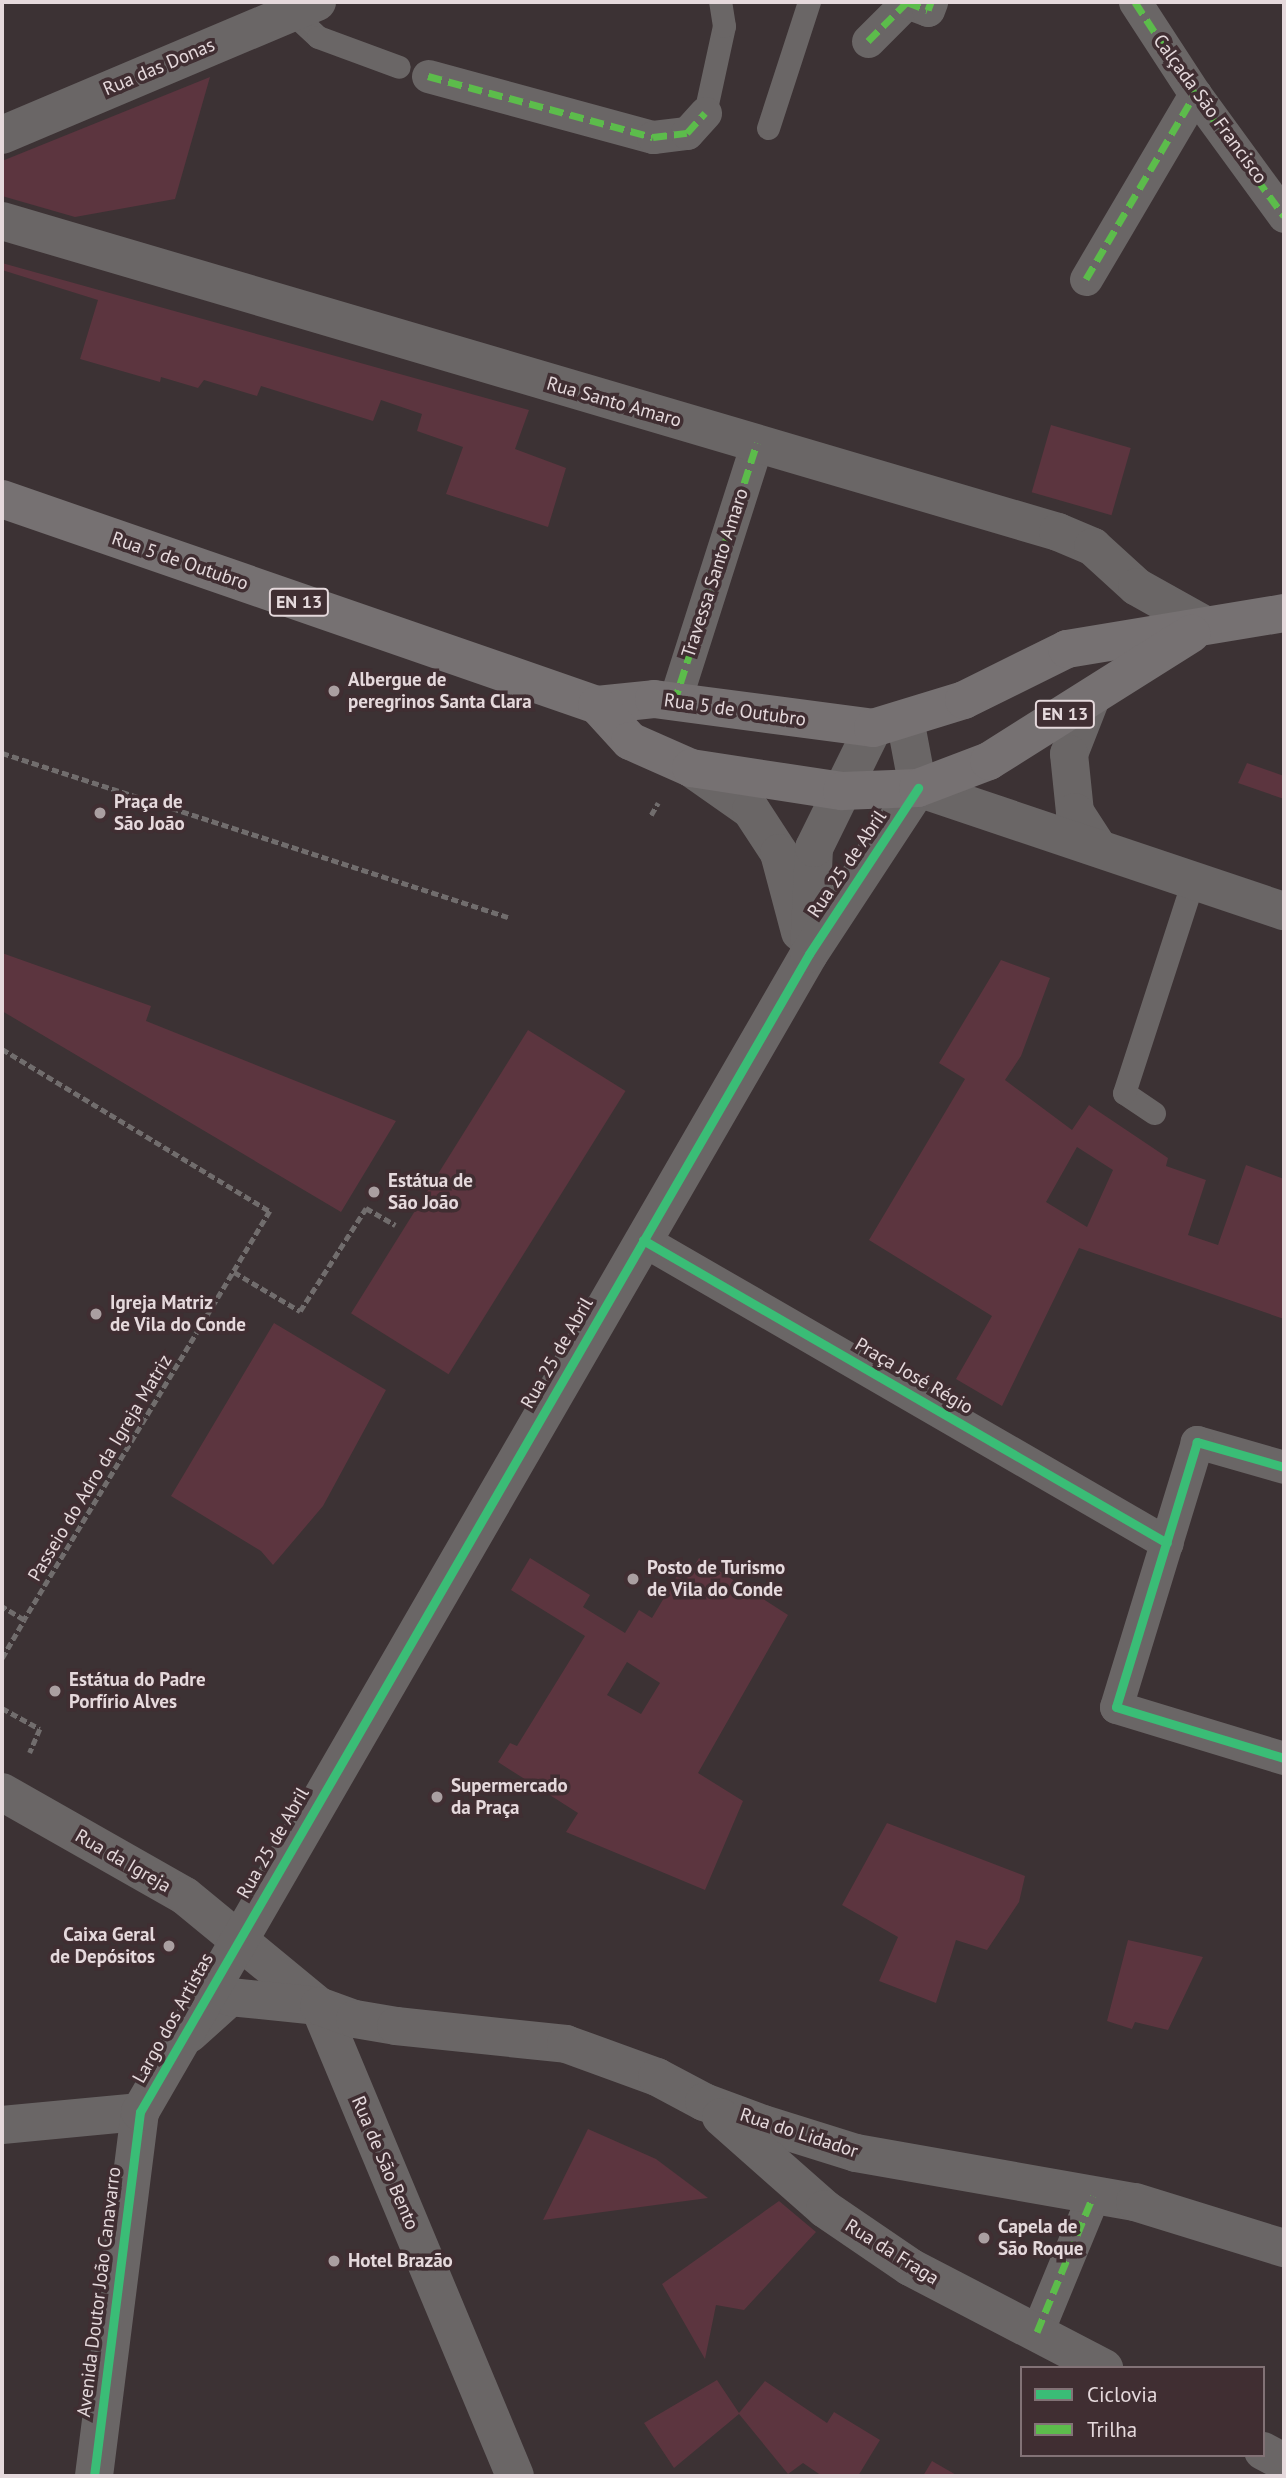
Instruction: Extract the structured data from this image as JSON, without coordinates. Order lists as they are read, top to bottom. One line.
{"streets":{"main road":["Rua 5 de Outubro","EN 13"],"street":["Rua das Donas","Calçada São Francisco","Rua Santo Amaro","Travessa Santo Amaro","Rua 25 de Abril","Praça José Régio","Rua da Igreja","Largo dos Artistas","Rua do Lidador","Rua de São Bento","Rua da Fraga","Avenida Doutor João Canavarro"],"path":["Passeio do Adro da Igreja Matriz"]},"crossings":[["Rua Santo Amaro","Rua 5 de Outubro"],["Rua Santo Amaro","Travessa Santo Amaro"],["Rua Santo Amaro","EN 13"],["Rua 5 de Outubro","Travessa Santo Amaro"],["Rua 5 de Outubro","EN 13"],["Rua 5 de Outubro","Rua 25 de Abril"],["Rua 25 de Abril","Praça José Régio"],["Rua 25 de Abril","Rua da Igreja"],["Rua 25 de Abril","Largo dos Artistas"],["Rua da Igreja","Largo dos Artistas"],["Largo dos Artistas","Rua do Lidador"],["Largo dos Artistas","Rua de São Bento"],["Largo dos Artistas","Avenida Doutor João Canavarro"],["Rua do Lidador","Rua de São Bento"],["Rua do Lidador","Rua da Fraga"]],"places":["Albergue de peregrinos Santa Clara","Praça de São João","Estátua de São João","Igreja Matriz de Vila do Conde","Posto de Turismo de Vila do Conde","Estátua do Padre Porfírio Alves","Supermercado da Praça","Caixa Geral de Depósitos","Capela de São Roque","Hotel Brazão"],"legend":["Ciclovia","Trilha"]}
